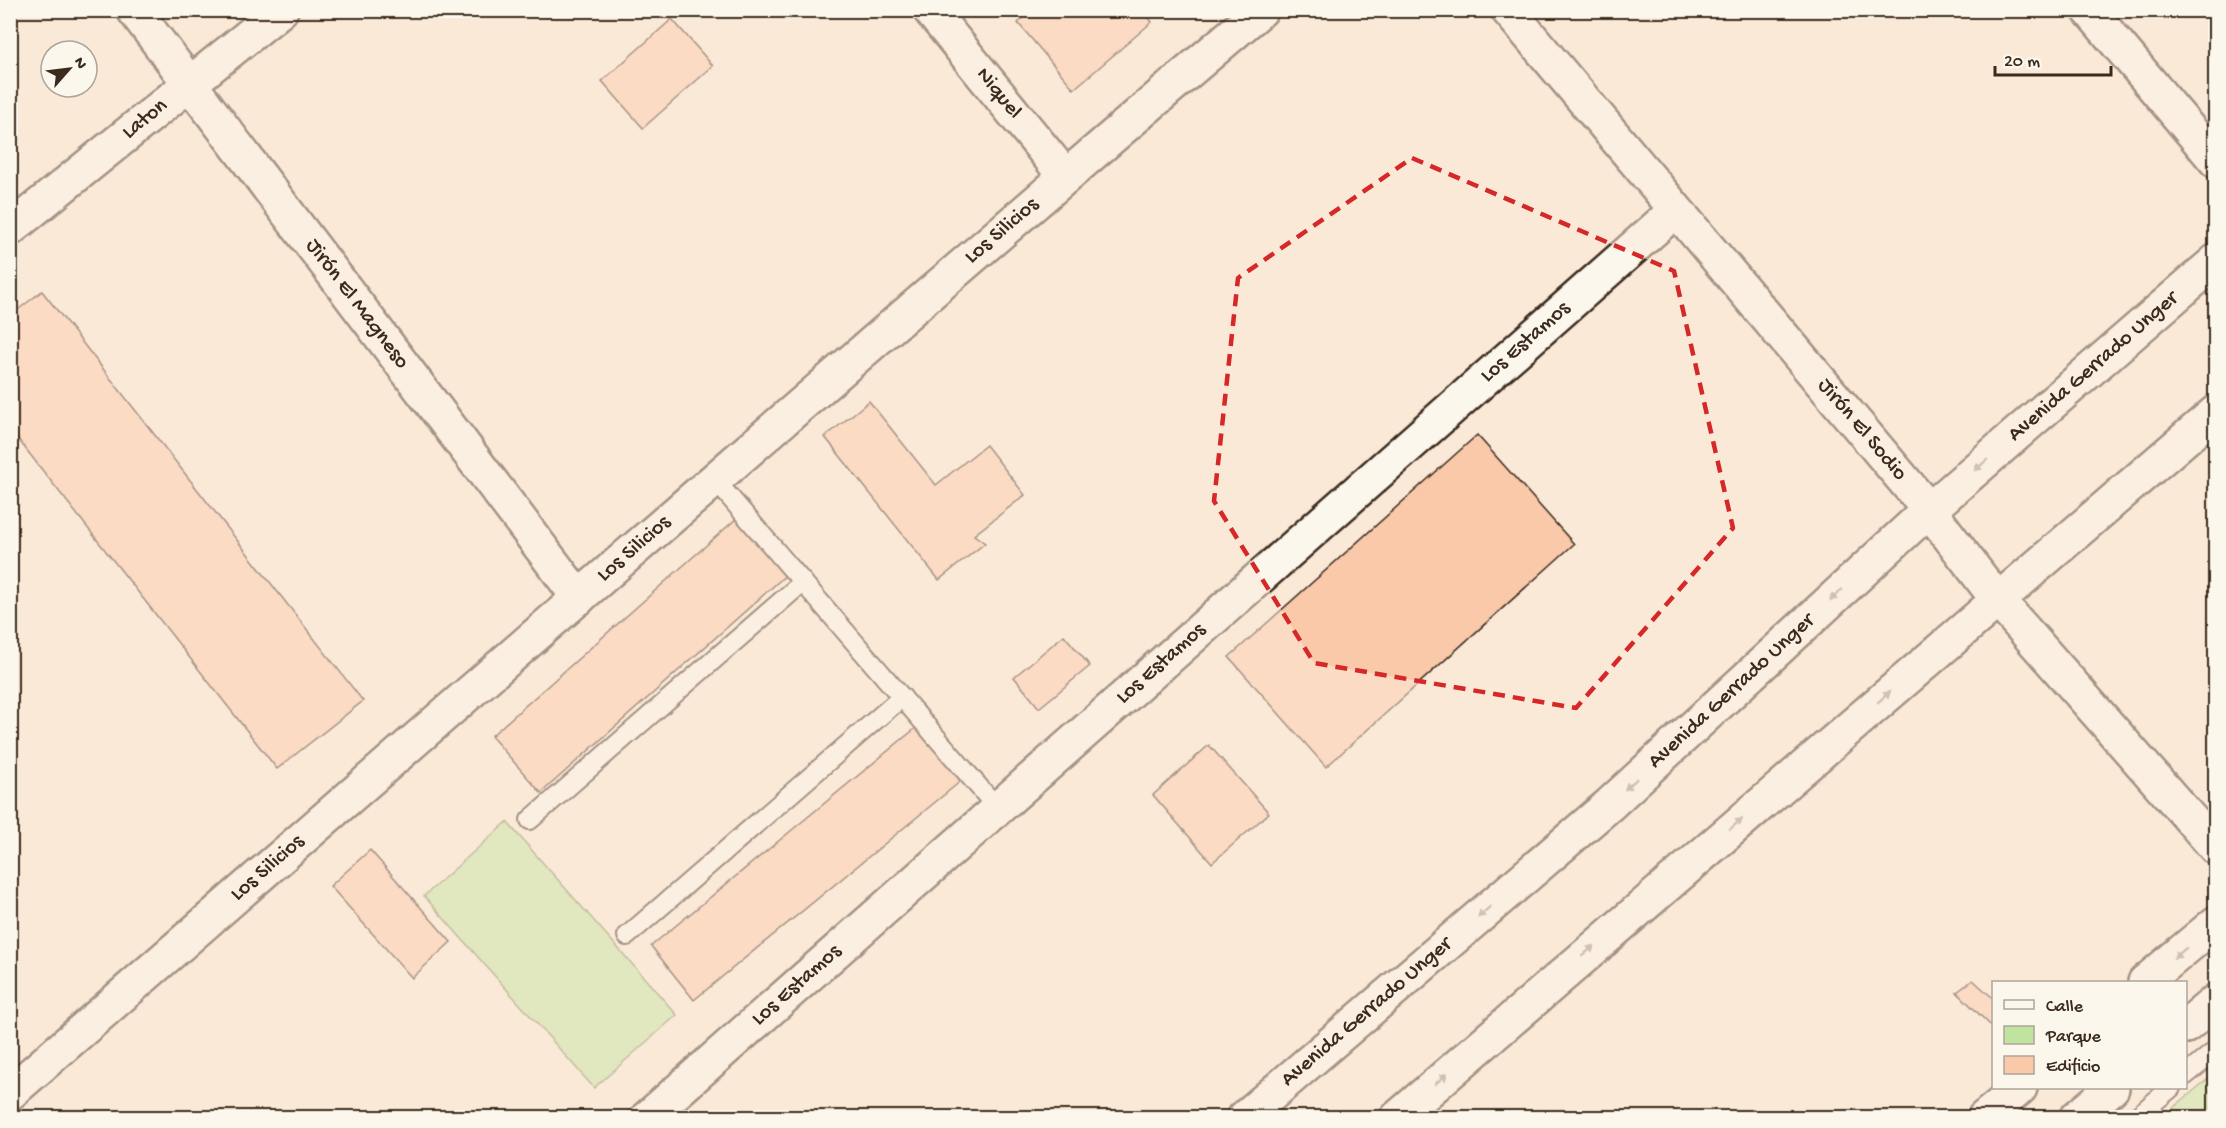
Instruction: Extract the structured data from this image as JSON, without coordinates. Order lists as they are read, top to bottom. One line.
{"streets":{"street":["Niquel","Laton","Los Silicios","Jirón El Magneso","Los Estamos","Avenida Gerrado Unger","Jirón El Sodio"]},"crossings":[["Niquel","Los Silicios"],["Laton","Jirón El Magneso"],["Los Silicios","Jirón El Magneso"],["Los Estamos","Jirón El Sodio"],["Avenida Gerrado Unger","Jirón El Sodio"]],"legend":["Calle","Parque","Edificio"],"scale_bar":"20 m","north":"top right"}
